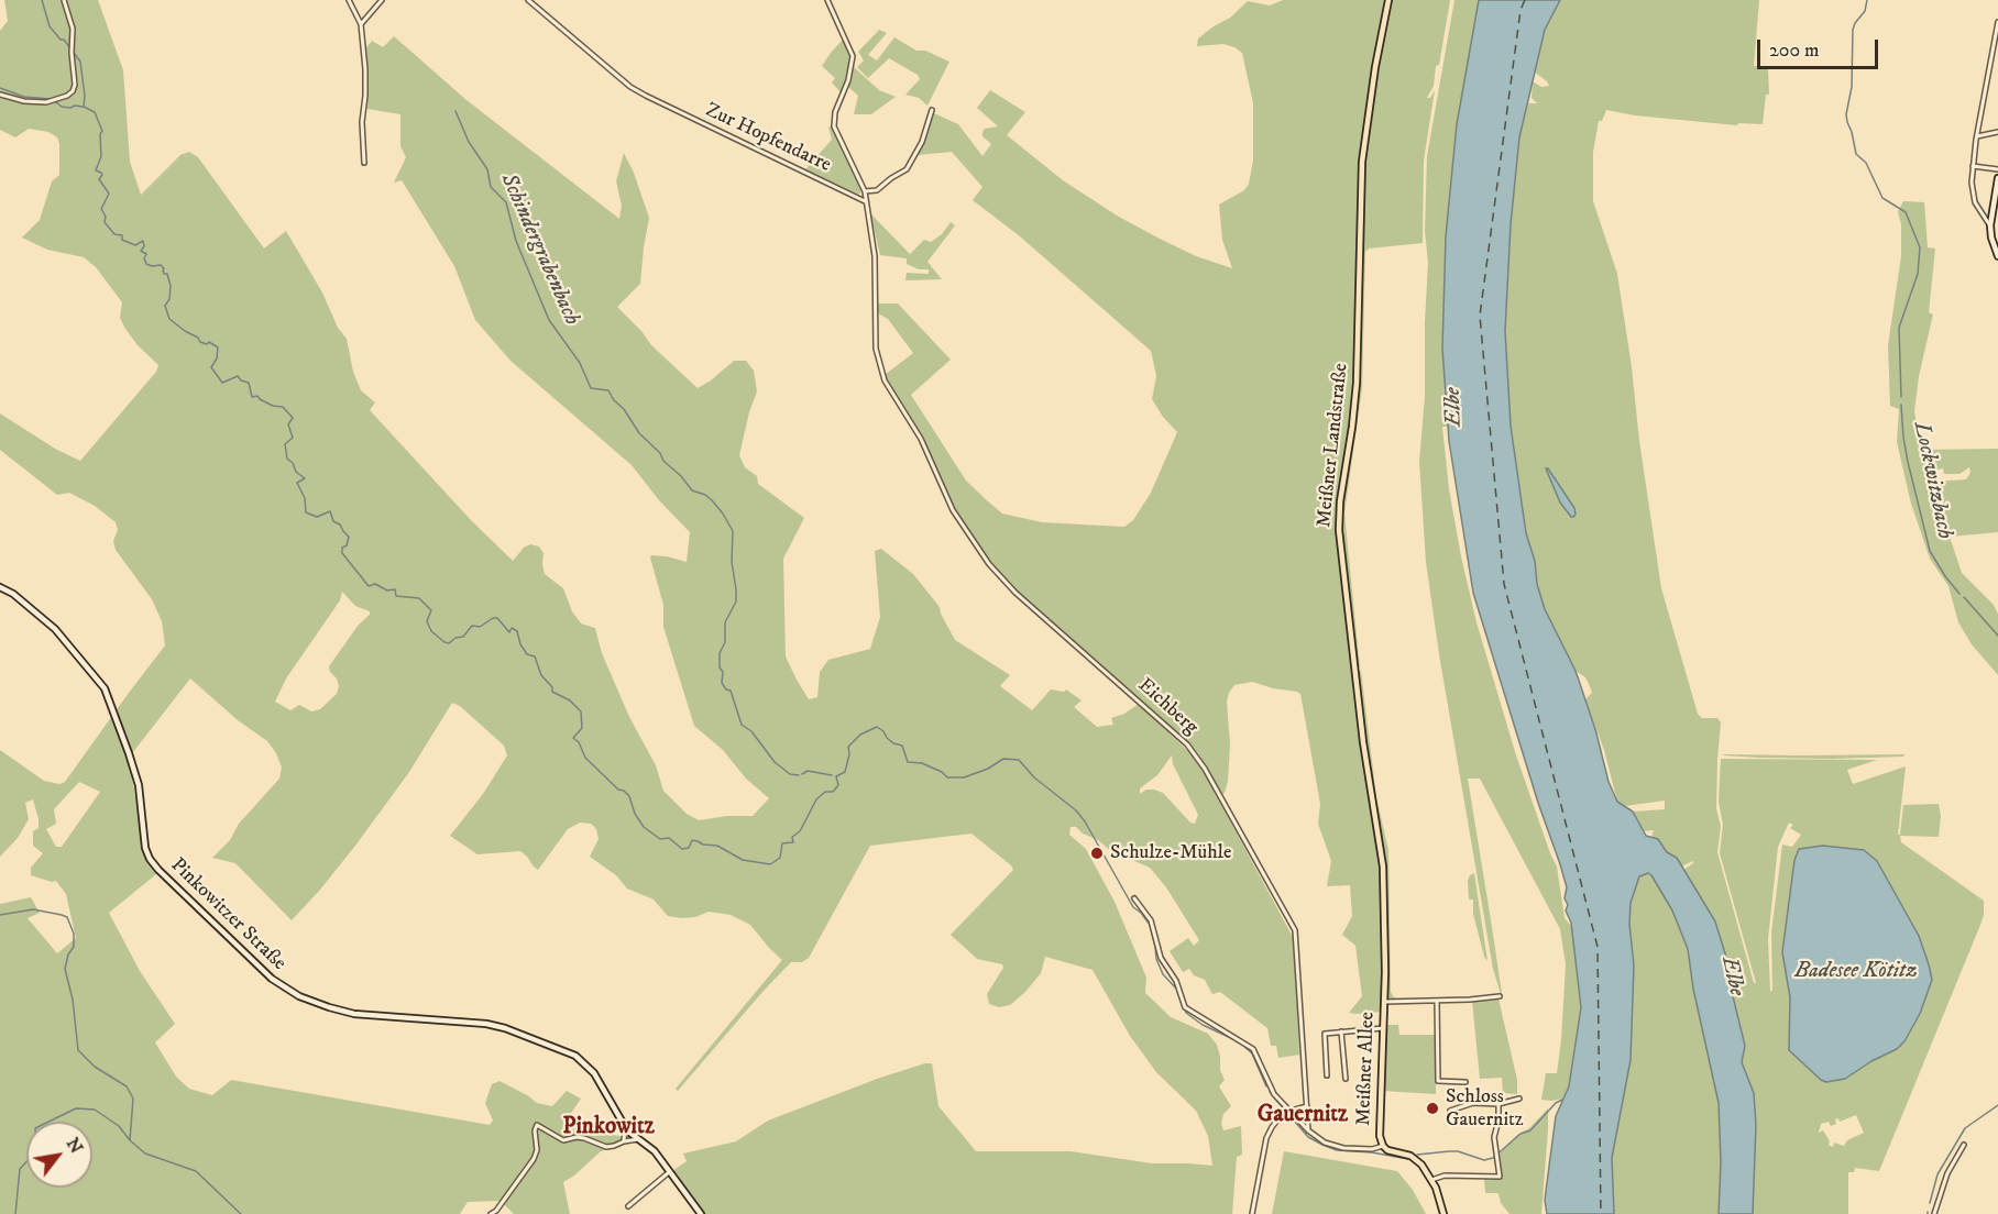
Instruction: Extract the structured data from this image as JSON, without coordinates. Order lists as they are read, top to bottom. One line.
{"streets":{"main road":["Meißner Landstraße","Meißner Allee"],"street":["Zur Hopfendarre","Eichberg","Pinkowitzer Straße"]},"crossings":[["Zur Hopfendarre","Eichberg"],["Meißner Landstraße","Meißner Allee"]],"districts":["Gauernitz","Pinkowitz"],"water":["Schindergrabenbach","Elbe","Lockwitzbach","Badesee Kötitz"],"places":["Schulze-Mühle","Schloss Gauernitz"],"scale_bar":"200 m","north":"top right"}
